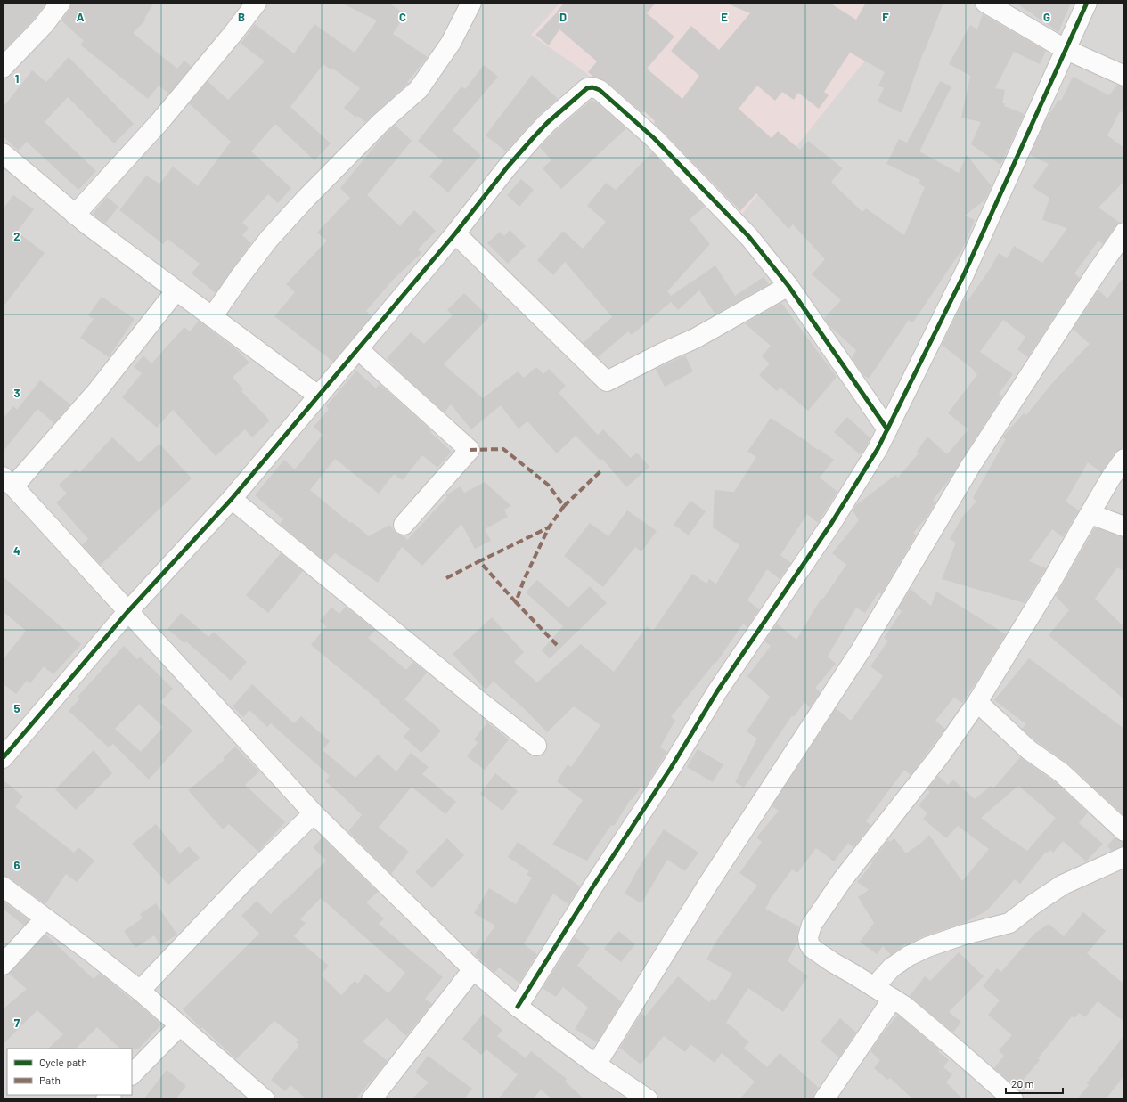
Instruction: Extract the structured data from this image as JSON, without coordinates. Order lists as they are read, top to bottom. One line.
{"legend":["Cycle path","Path"],"scale_bar":"20 m","grid":{"columns":["A","B","C","D","E","F","G"],"rows":["1","2","3","4","5","6","7"]}}
